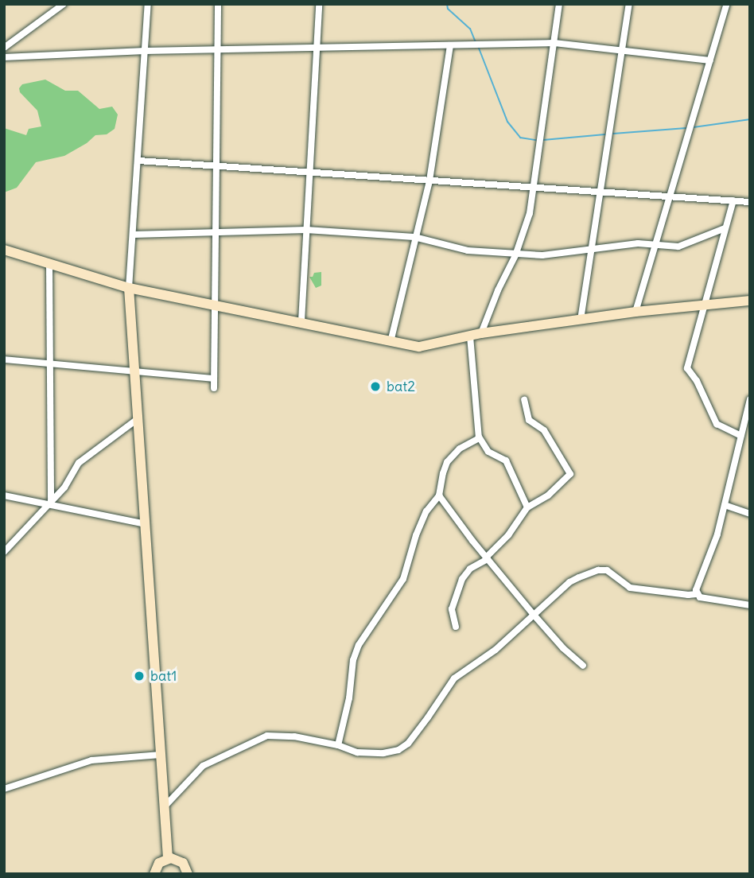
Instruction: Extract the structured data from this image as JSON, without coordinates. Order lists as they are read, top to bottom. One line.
{"places":["bat2","bat1"]}
